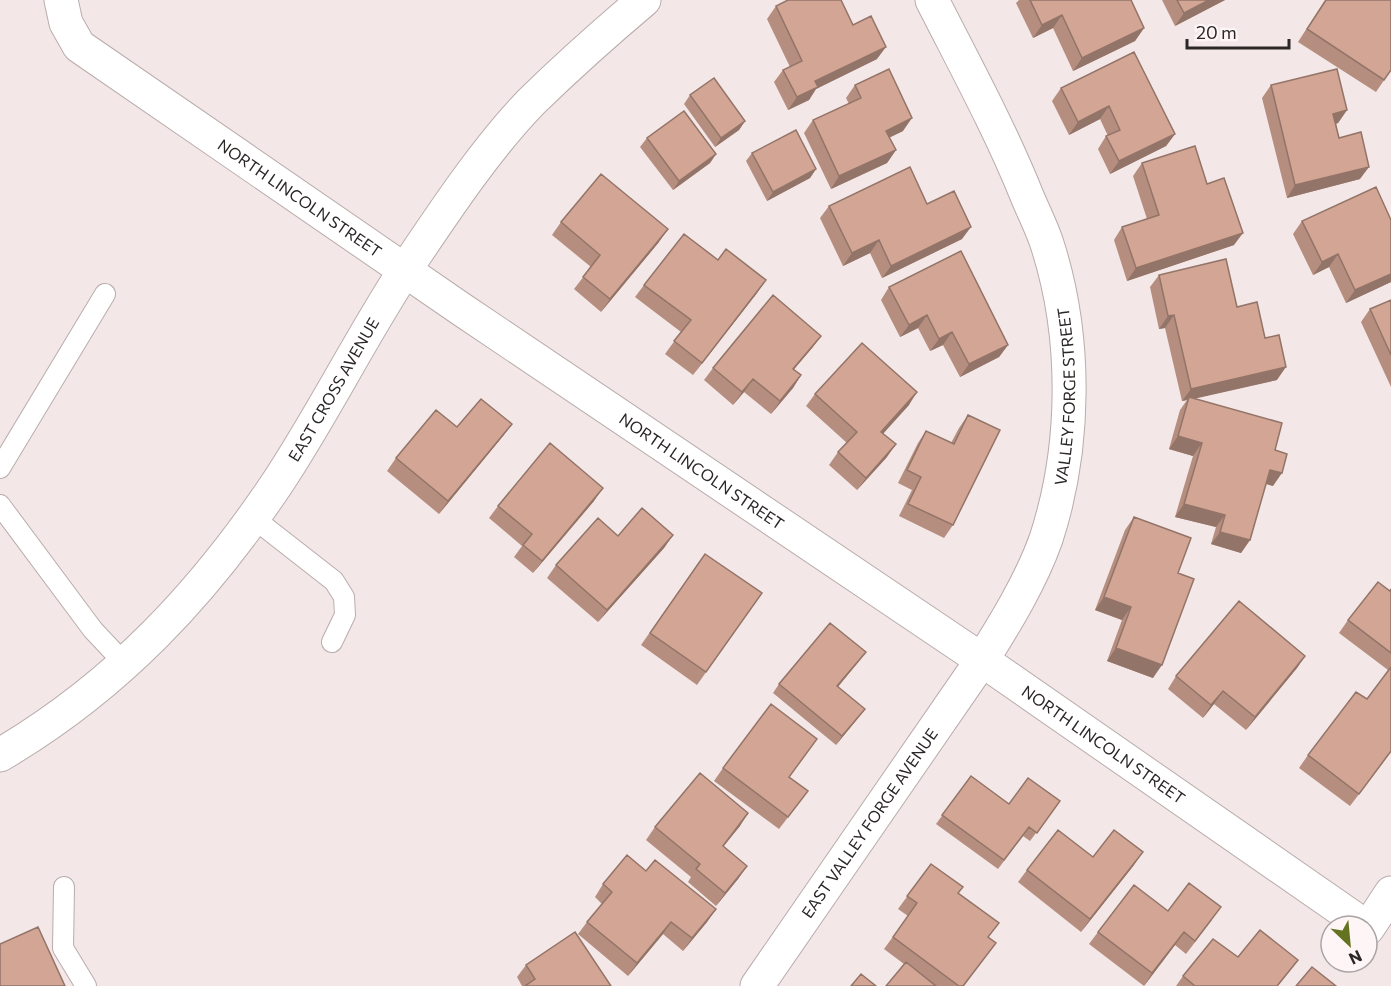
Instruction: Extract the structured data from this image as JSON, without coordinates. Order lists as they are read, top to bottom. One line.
{"streets":{"street":["NORTH LINCOLN STREET","EAST CROSS AVENUE","VALLEY FORGE STREET","EAST VALLEY FORGE AVENUE"]},"crossings":[["NORTH LINCOLN STREET","EAST CROSS AVENUE"],["NORTH LINCOLN STREET","VALLEY FORGE STREET"],["NORTH LINCOLN STREET","EAST VALLEY FORGE AVENUE"],["VALLEY FORGE STREET","EAST VALLEY FORGE AVENUE"]],"scale_bar":"20 m","north":"bottom right"}
